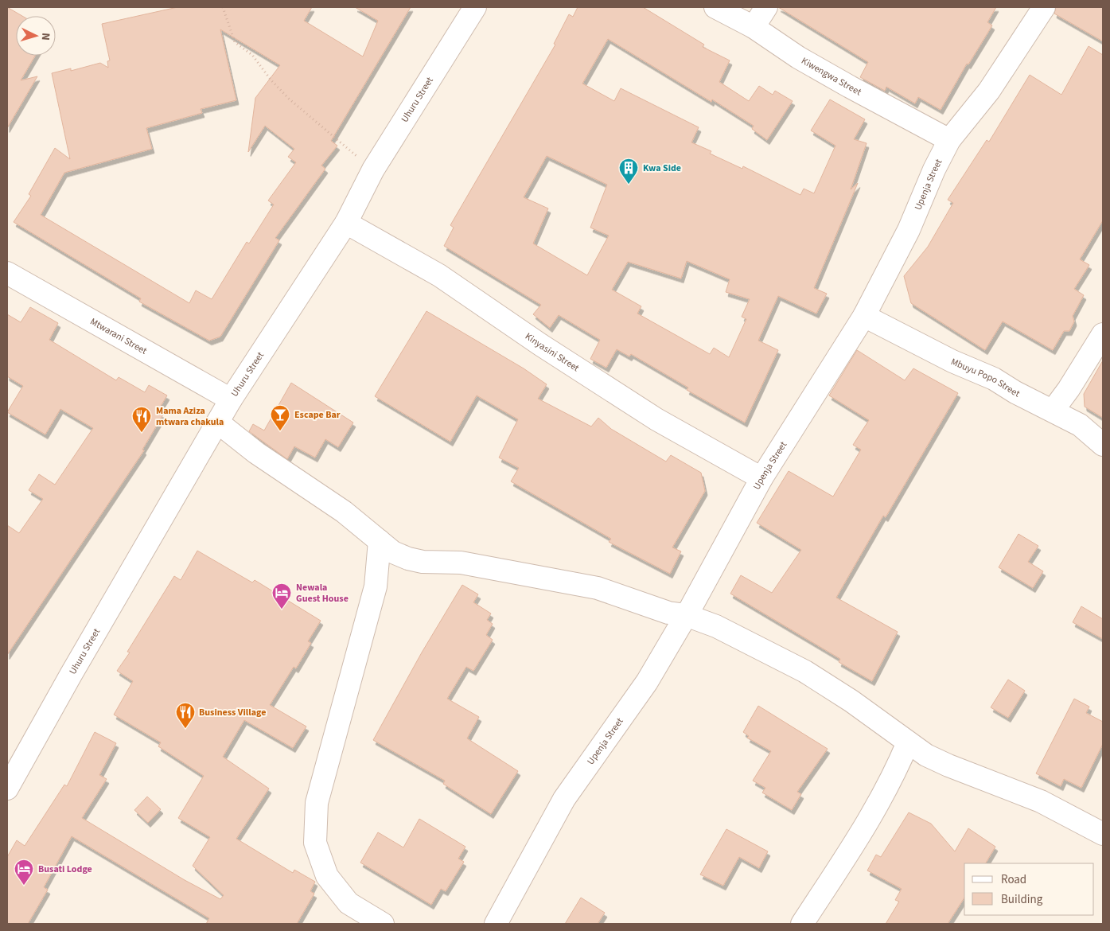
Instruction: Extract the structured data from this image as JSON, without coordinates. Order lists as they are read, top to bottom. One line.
{"streets":{"street":["Kiwengwa Street","Uhuru Street","Upenja Street","Mtwarani Street","Kinyasini Street","Mbuyu Popo Street"]},"crossings":[["Kiwengwa Street","Upenja Street"],["Uhuru Street","Mtwarani Street"],["Uhuru Street","Kinyasini Street"],["Upenja Street","Kinyasini Street"],["Upenja Street","Mbuyu Popo Street"]],"places":{"building":["Kwa Side"],"bar":["Escape Bar"],"restaurant":["Mama Aziza mtwara chakula","Business Village"],"hotel":["Newala Guest House","Busati Lodge"]},"legend":["Road","Building"],"north":"right"}
